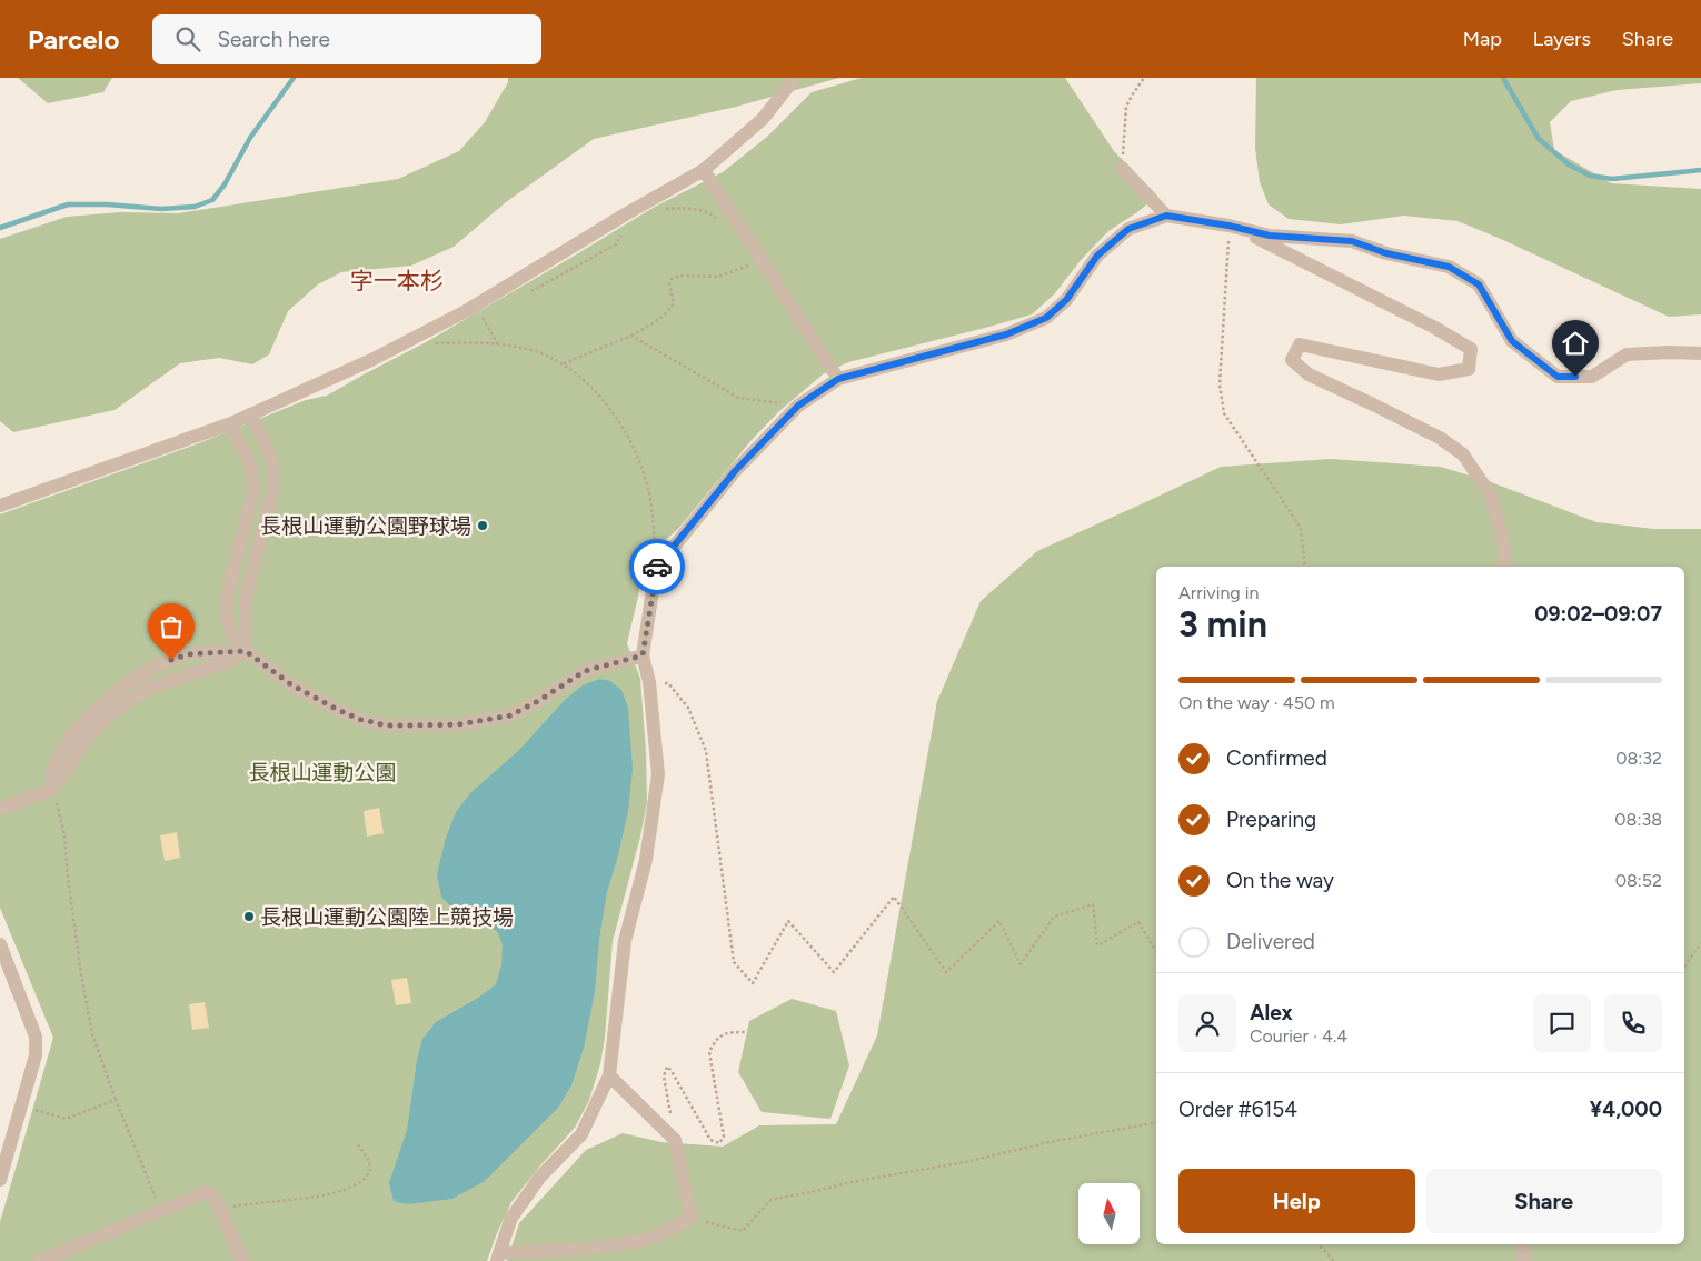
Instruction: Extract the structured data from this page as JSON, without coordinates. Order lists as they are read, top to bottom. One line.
{"districts":["字一本杉"],"parks":["長根山運動公園"],"places":["長根山運動公園野球場","長根山運動公園陸上競技場"],"north":"top","page":{"header":"Parcelo","search":"Search here","nav":["Map","Layers","Share"],"heading":["3 min","Arriving in","09:02–09:07"],"panel":["Alex","Courier · 4.4","Order #6154","¥4,000"],"bar":"On the way · 450 m","list":[["Confirmed","08:32"],["Preparing","08:38"],["On the way","08:52"],"Delivered"],"buttons":["Help","Share"]}}
